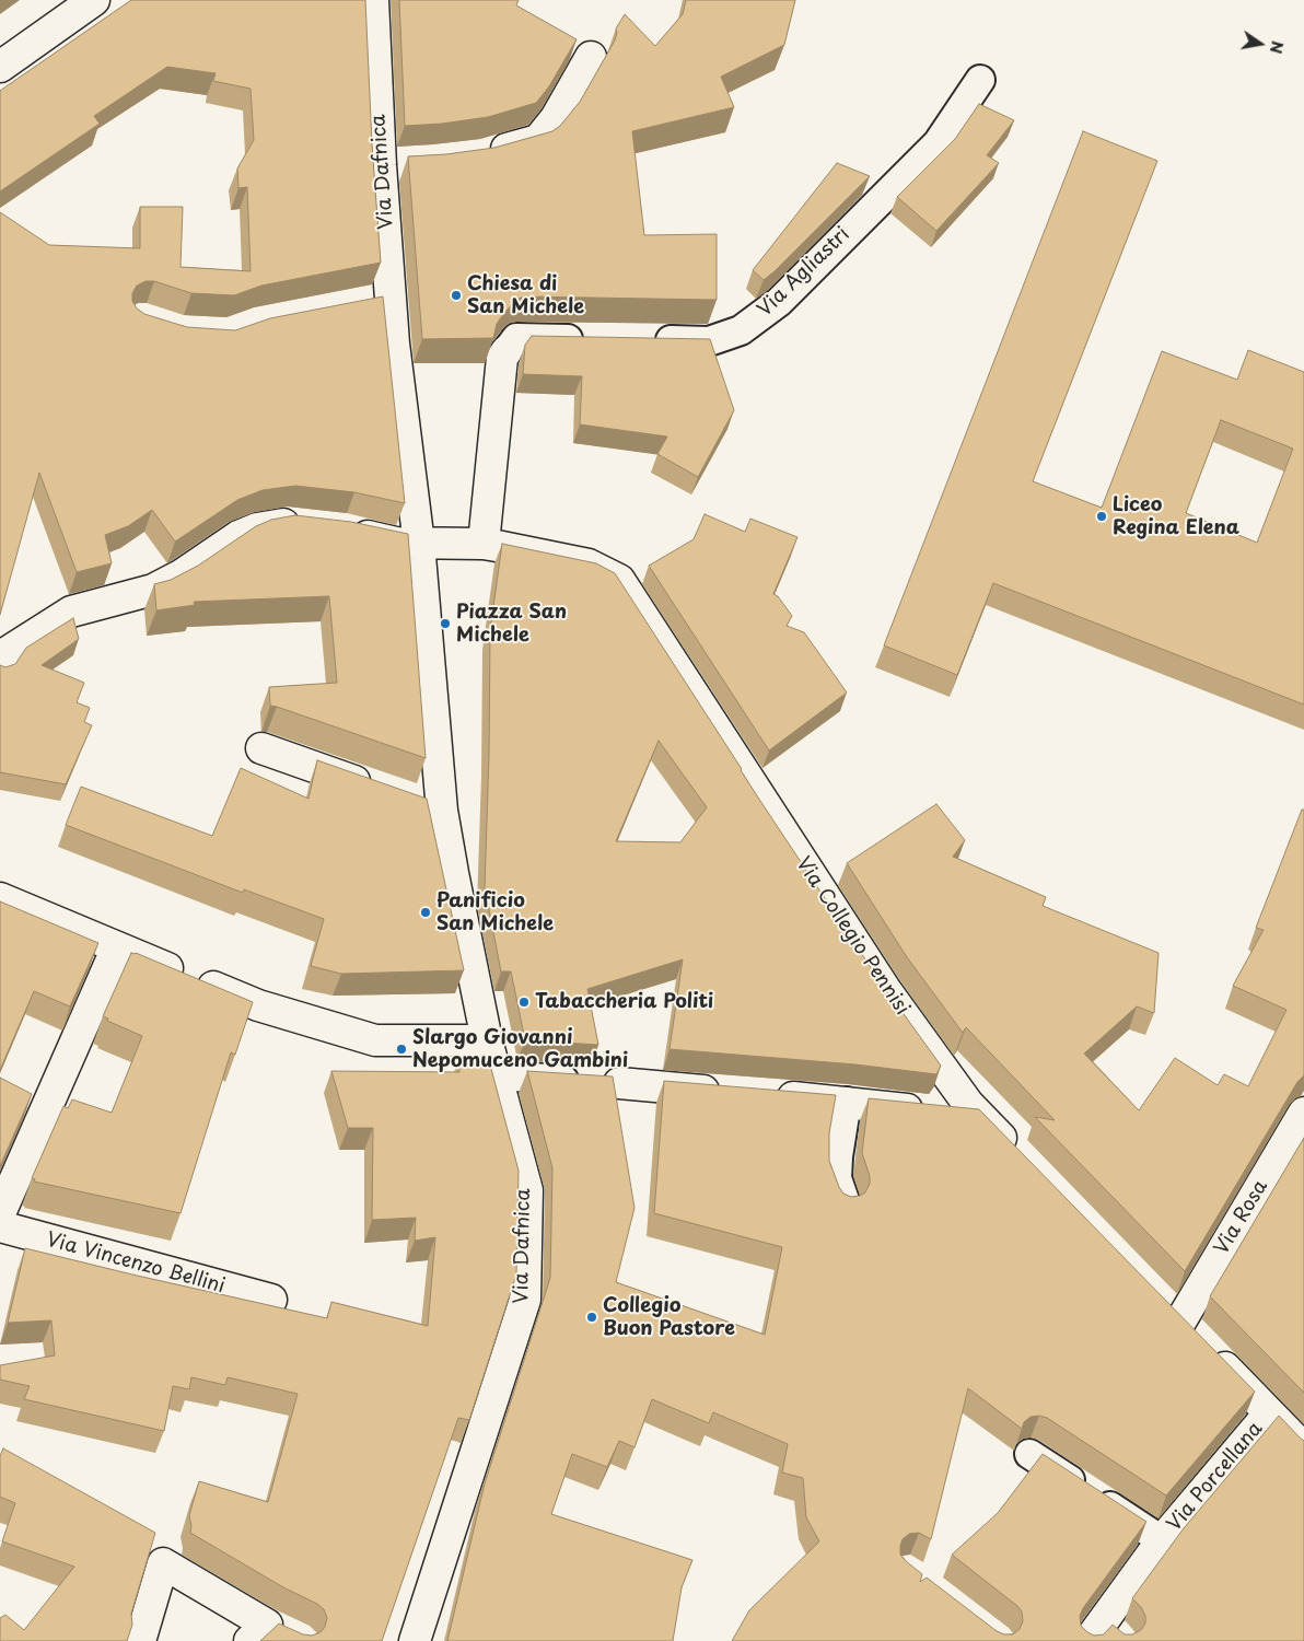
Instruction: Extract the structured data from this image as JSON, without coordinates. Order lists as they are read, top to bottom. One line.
{"streets":{"street":["Via Dafnica","Via Agliastri","Via Collegio Pennisi","Via Rosa","Via Vincenzo Bellini","Via Porcellana"]},"crossings":[["Via Dafnica","Via Collegio Pennisi"]],"places":["Chiesa di San Michele","Liceo Regina Elena","Piazza San Michele","Panificio San Michele","Tabaccheria Politi","Slargo Giovanni Nepomuceno Gambini","Collegio Buon Pastore"],"north":"right"}
